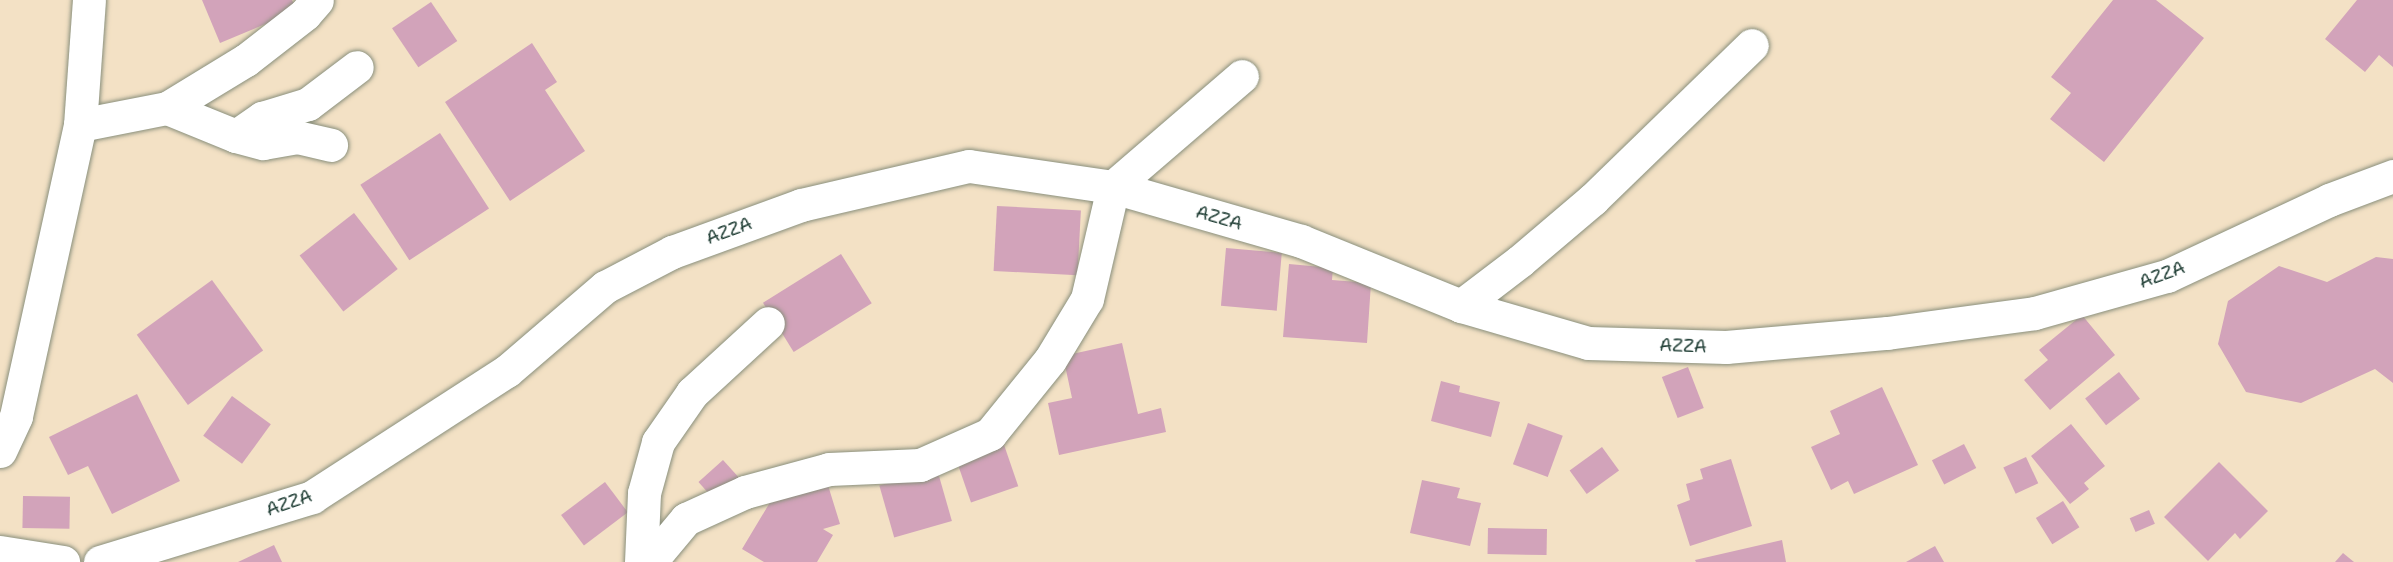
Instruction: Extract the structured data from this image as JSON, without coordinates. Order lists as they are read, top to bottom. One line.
{"streets":{"street":["AZZA"]}}
